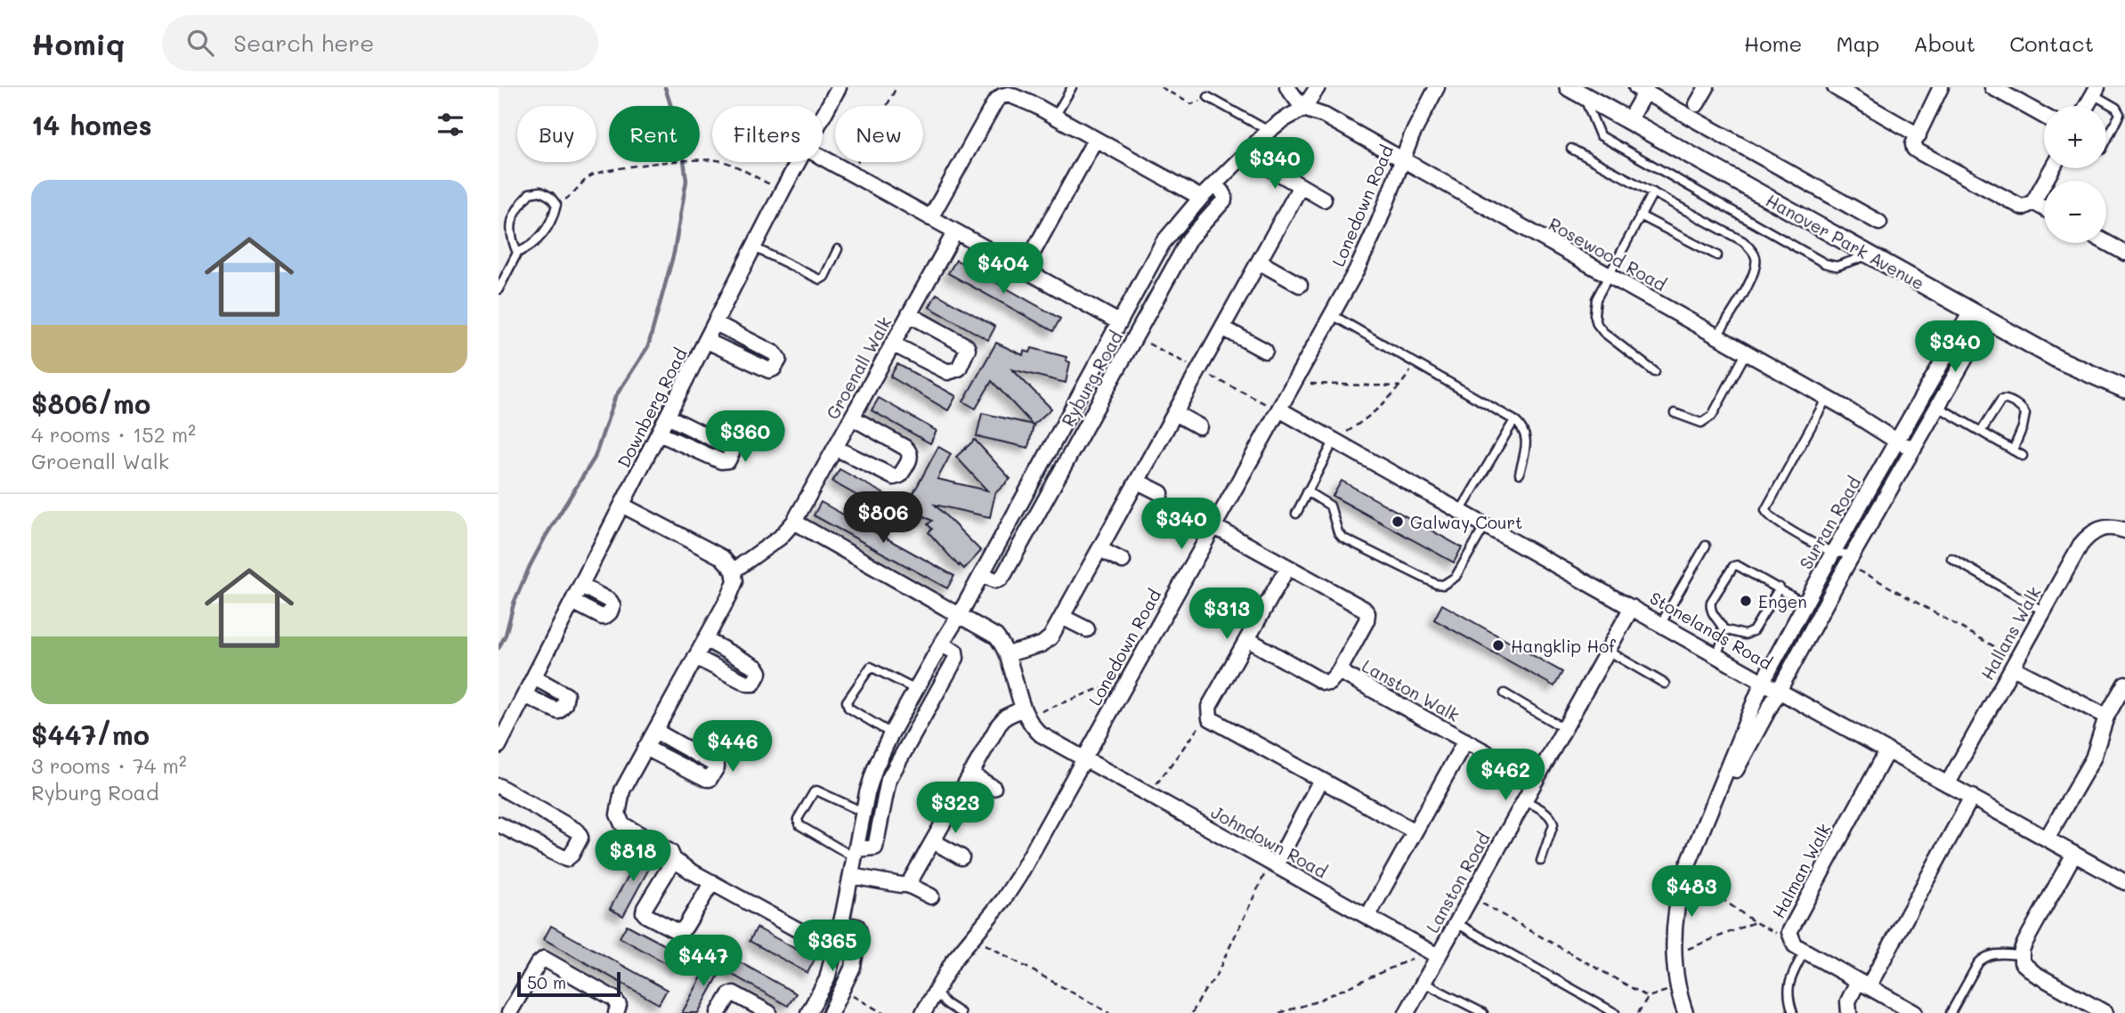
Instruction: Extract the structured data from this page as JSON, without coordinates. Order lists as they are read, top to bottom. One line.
{"streets":{"street":["Lonedown Road","Hanover Park Avenue","Rosewood Road","Groenall Walk","Ryburg Road","Downberg Road","Surran Road","Stonelands Road","Hallans Walk","Lanston Walk","Johndown Road","Halman Walk","Lanston Road"]},"crossings":[["Lonedown Road","Rosewood Road"],["Lonedown Road","Stonelands Road"],["Lonedown Road","Lanston Walk"],["Lonedown Road","Johndown Road"],["Hanover Park Avenue","Surran Road"],["Rosewood Road","Ryburg Road"],["Rosewood Road","Surran Road"],["Surran Road","Stonelands Road"],["Stonelands Road","Hallans Walk"],["Stonelands Road","Halman Walk"],["Stonelands Road","Lanston Road"],["Lanston Walk","Johndown Road"],["Lanston Walk","Lanston Road"],["Johndown Road","Lanston Road"]],"places":["Galway Court","Engen","Hangklip Hof"],"scale_bar":"50 m","page":{"header":"Homiq","search":"Search here","nav":["Home","Map","About","Contact"],"heading":"14 homes","map_buttons":["+","−"],"chip":["Buy","Rent","Filters","New"],"price":["$340","$404","$340","$360","$806","$340","$313","$446","$462","$323","$818","$483","$365","$447"],"list":[{"name":"$806/mo","note":"4 rooms · 152 m² · Groenall Walk"},{"name":"$447/mo","note":"3 rooms · 74 m² · Ryburg Road"}],"scale":"50 m"}}
